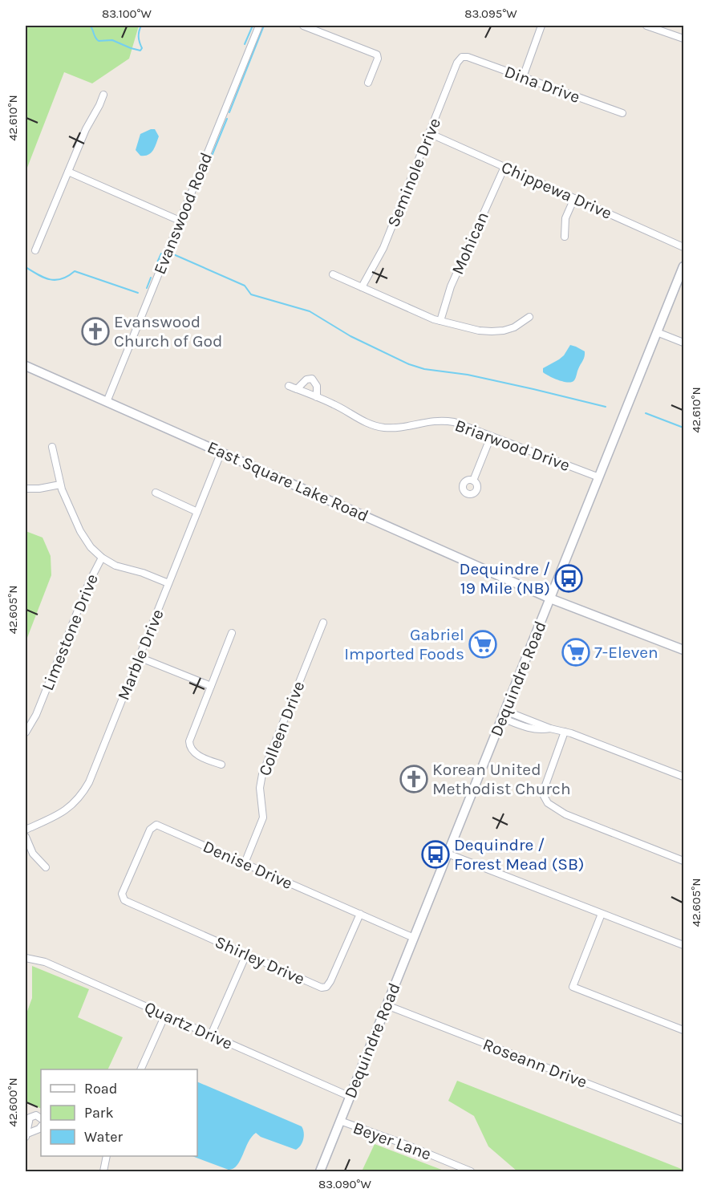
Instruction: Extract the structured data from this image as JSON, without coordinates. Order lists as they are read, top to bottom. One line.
{"streets":{"main road":["East Square Lake Road","Dequindre Road"],"street":["Dina Drive","Seminole Drive","Chippewa Drive","Evanswood Road","Mohican","Briarwood Drive","Limestone Drive","Marble Drive","Colleen Drive","Denise Drive","Shirley Drive","Quartz Drive","Roseann Drive","Beyer Lane"]},"crossings":[["Dina Drive","Seminole Drive"],["Seminole Drive","Chippewa Drive"],["Chippewa Drive","Mohican"],["Evanswood Road","East Square Lake Road"],["Briarwood Drive","Dequindre Road"],["East Square Lake Road","Marble Drive"],["East Square Lake Road","Dequindre Road"],["Dequindre Road","Denise Drive"],["Dequindre Road","Quartz Drive"],["Dequindre Road","Roseann Drive"],["Dequindre Road","Beyer Lane"],["Colleen Drive","Denise Drive"],["Denise Drive","Shirley Drive"]],"places":{"church":["Evanswood Church of God","Korean United Methodist Church"],"bus stop":["Dequindre / 19 Mile (NB)","Dequindre / Forest Mead (SB)"],"supermarket":["Gabriel Imported Foods","7-Eleven"]},"legend":["Road","Park","Water"],"coordinates":["83.100°W","83.095°W","42.610°N","42.605°N","42.600°N","83.090°W"]}
